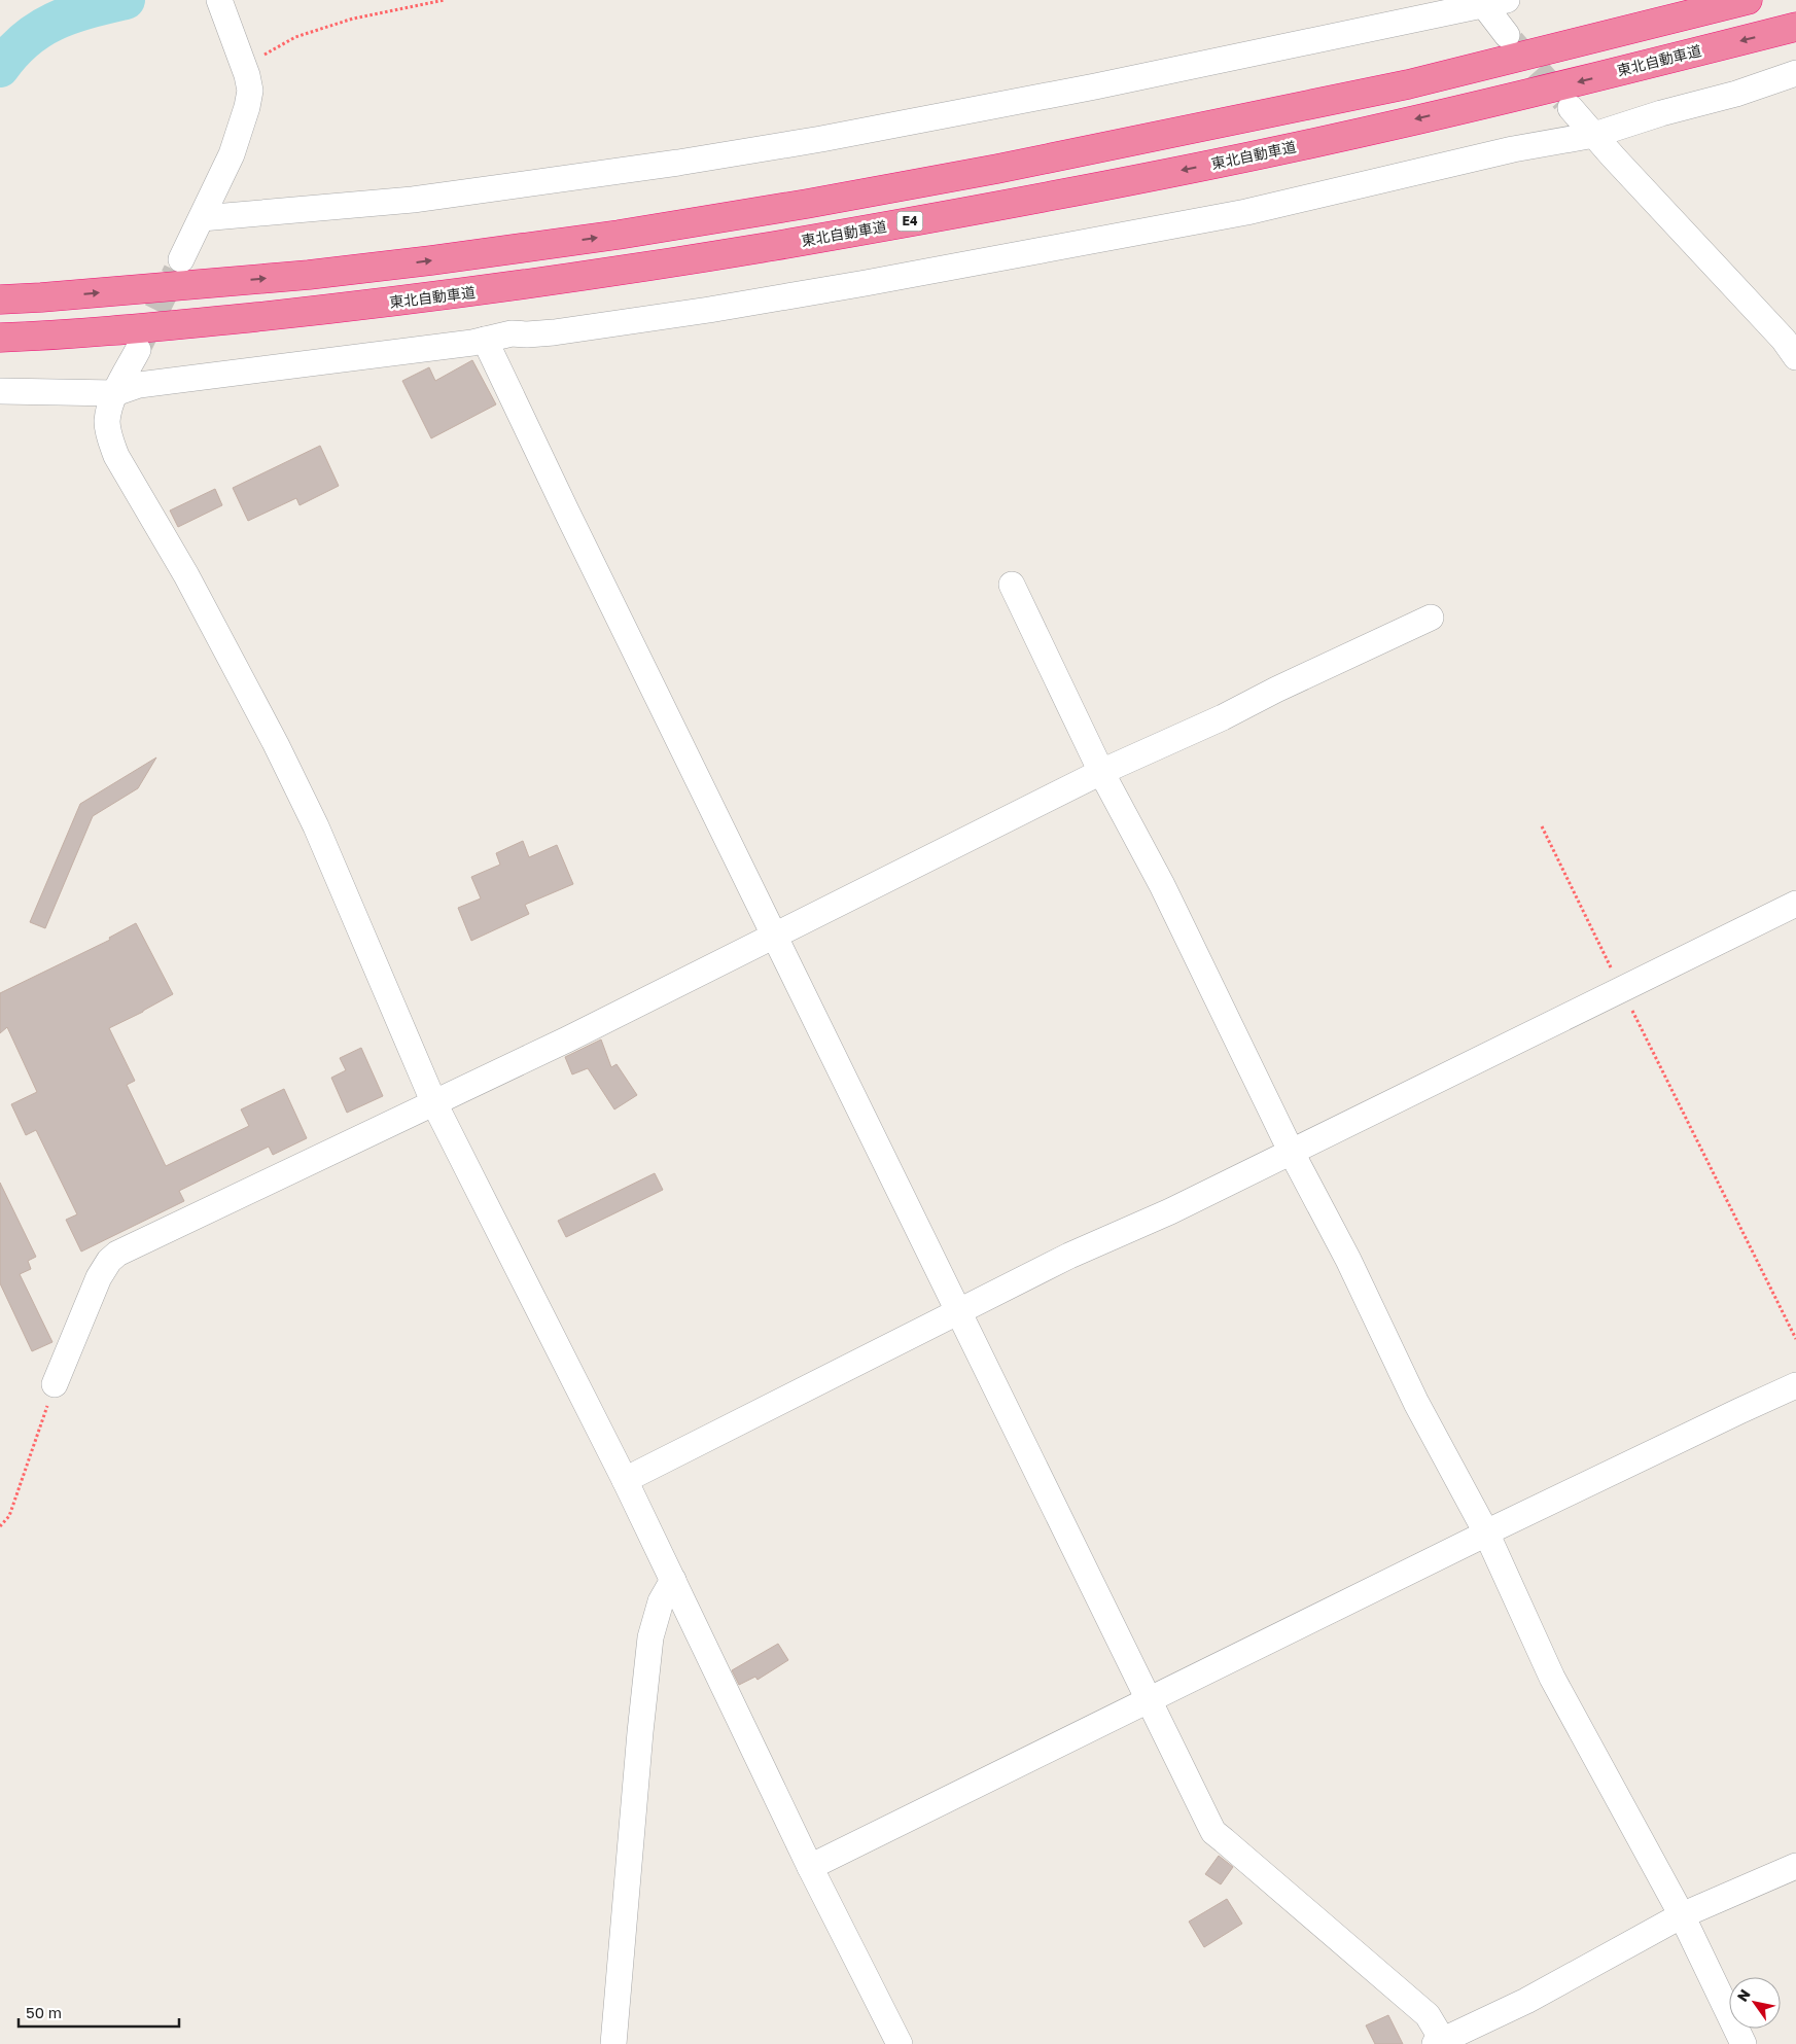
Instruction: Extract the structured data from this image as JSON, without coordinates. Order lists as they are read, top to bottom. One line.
{"streets":{"highway":["東北自動車道","E4"]},"scale_bar":"50 m","north":"top left"}
